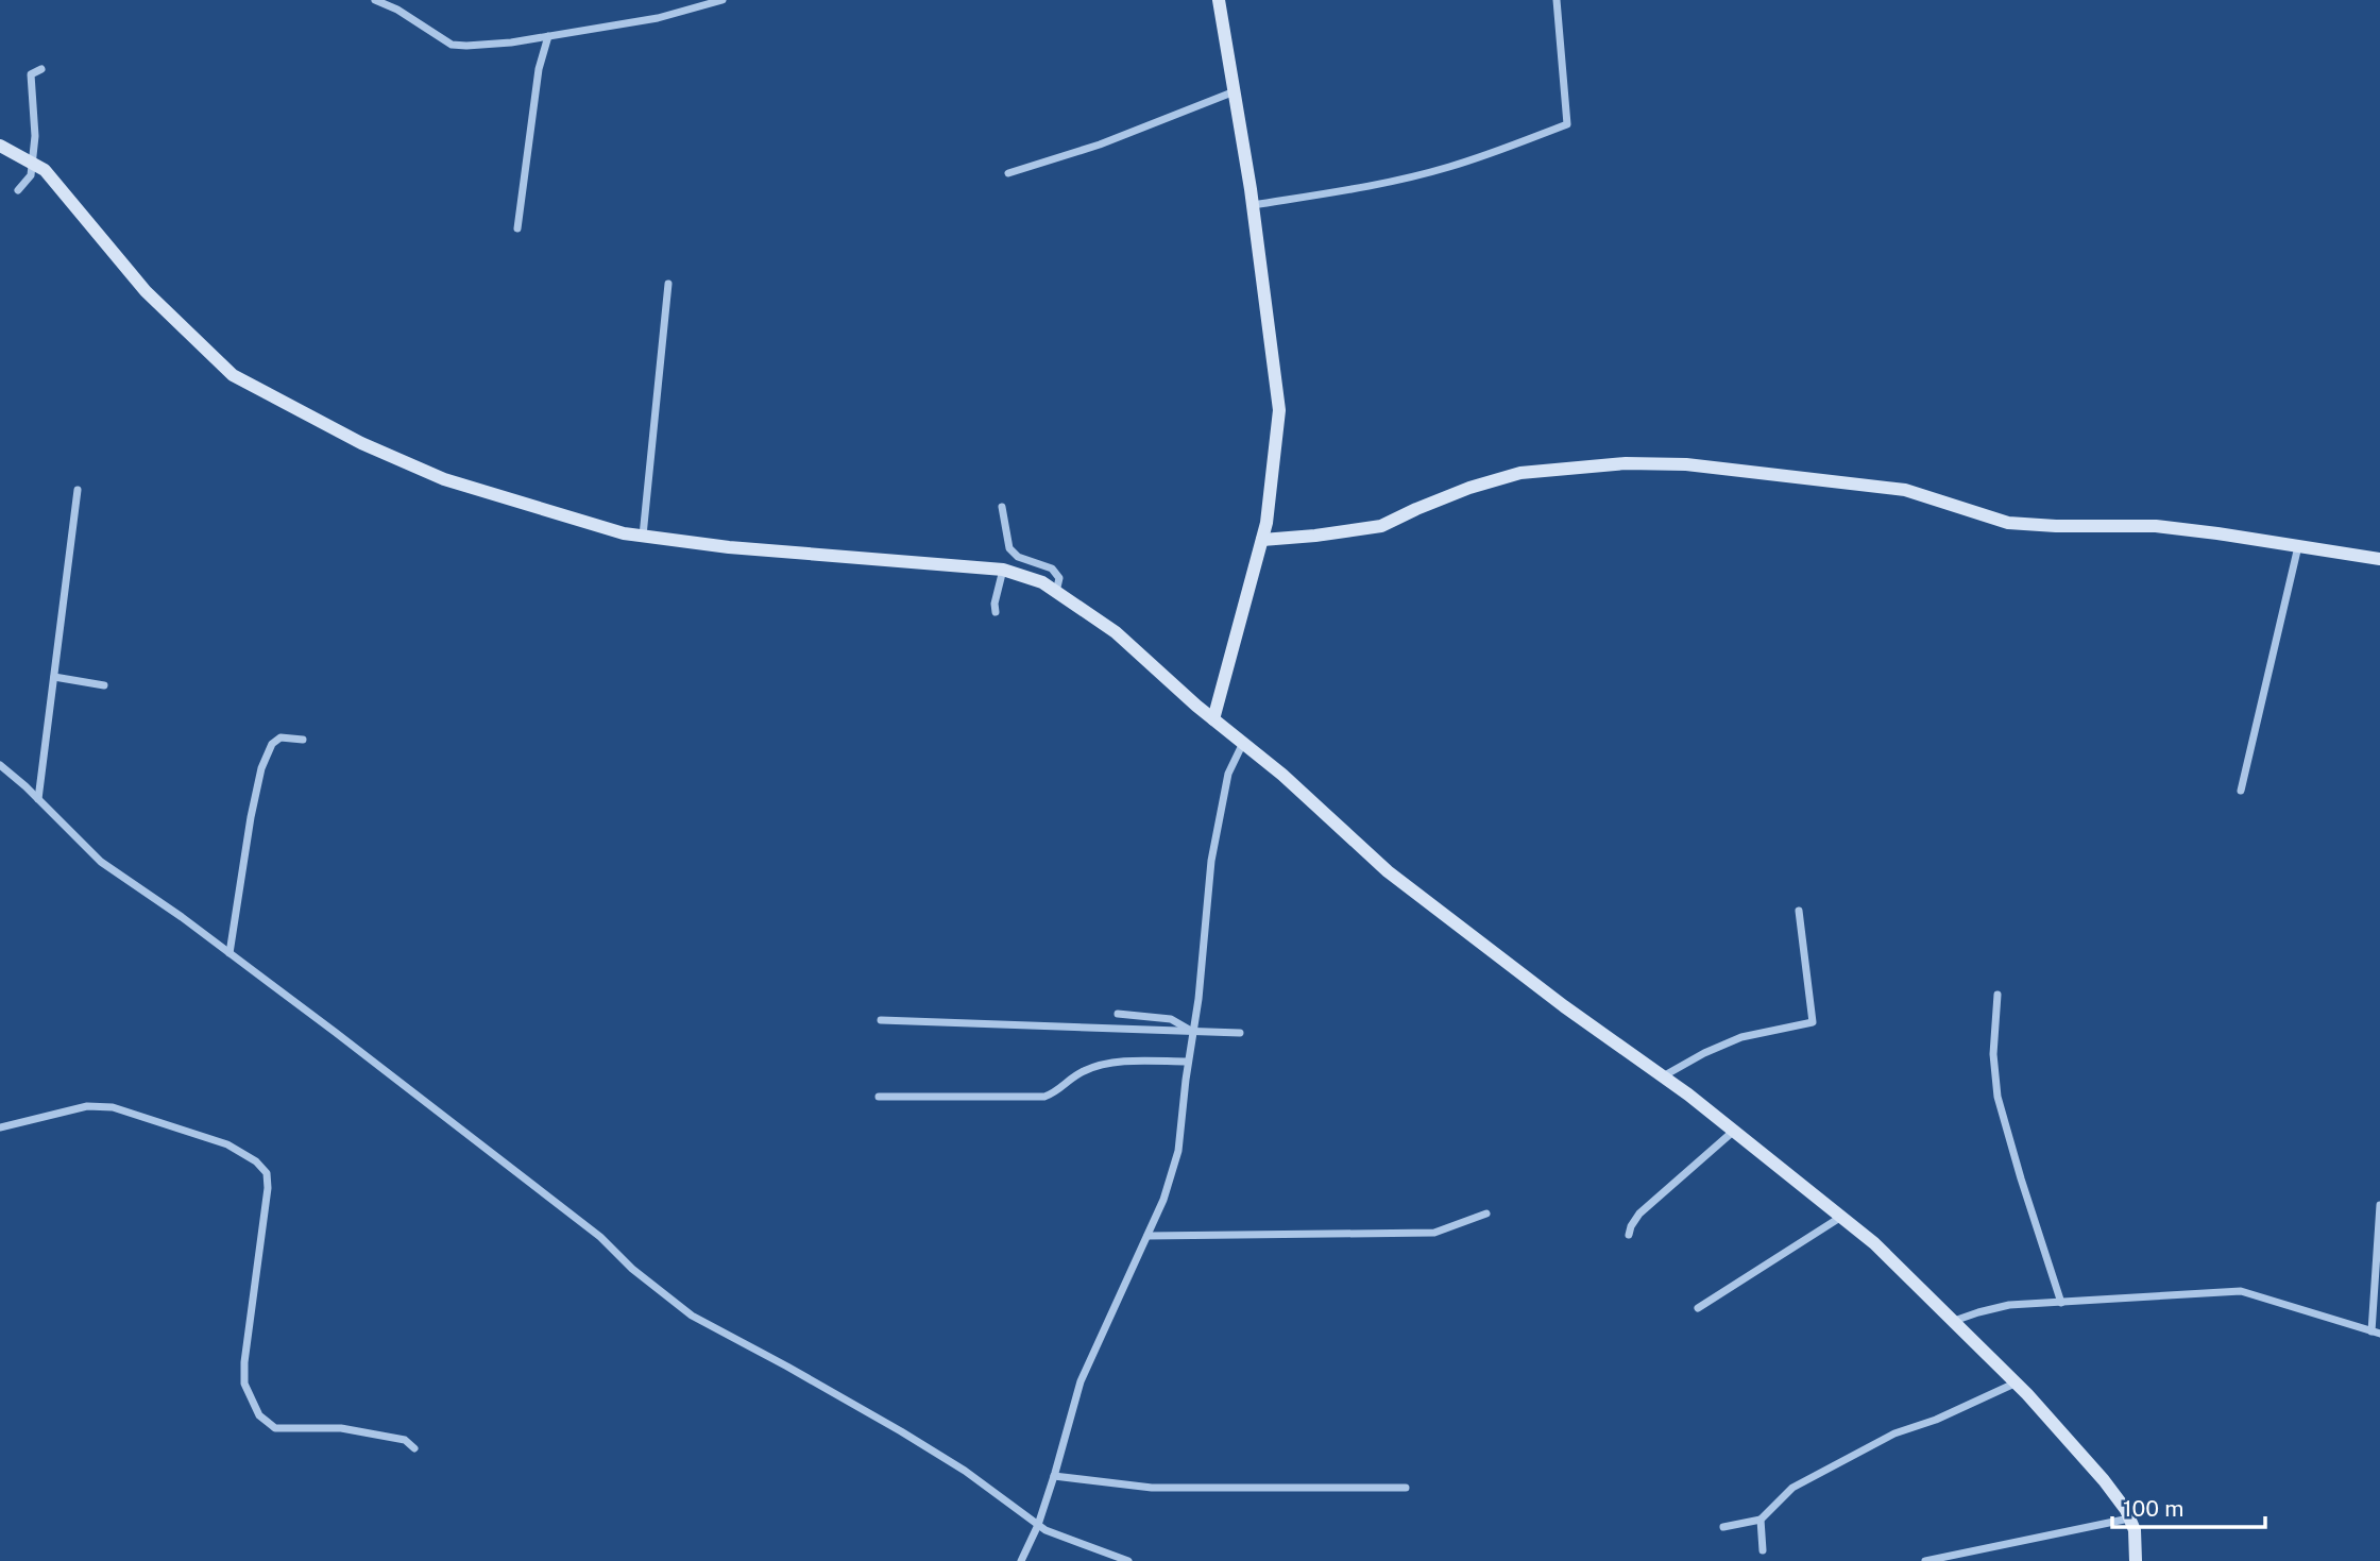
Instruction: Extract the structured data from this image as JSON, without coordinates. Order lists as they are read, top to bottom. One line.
{"scale_bar":"100 m"}
